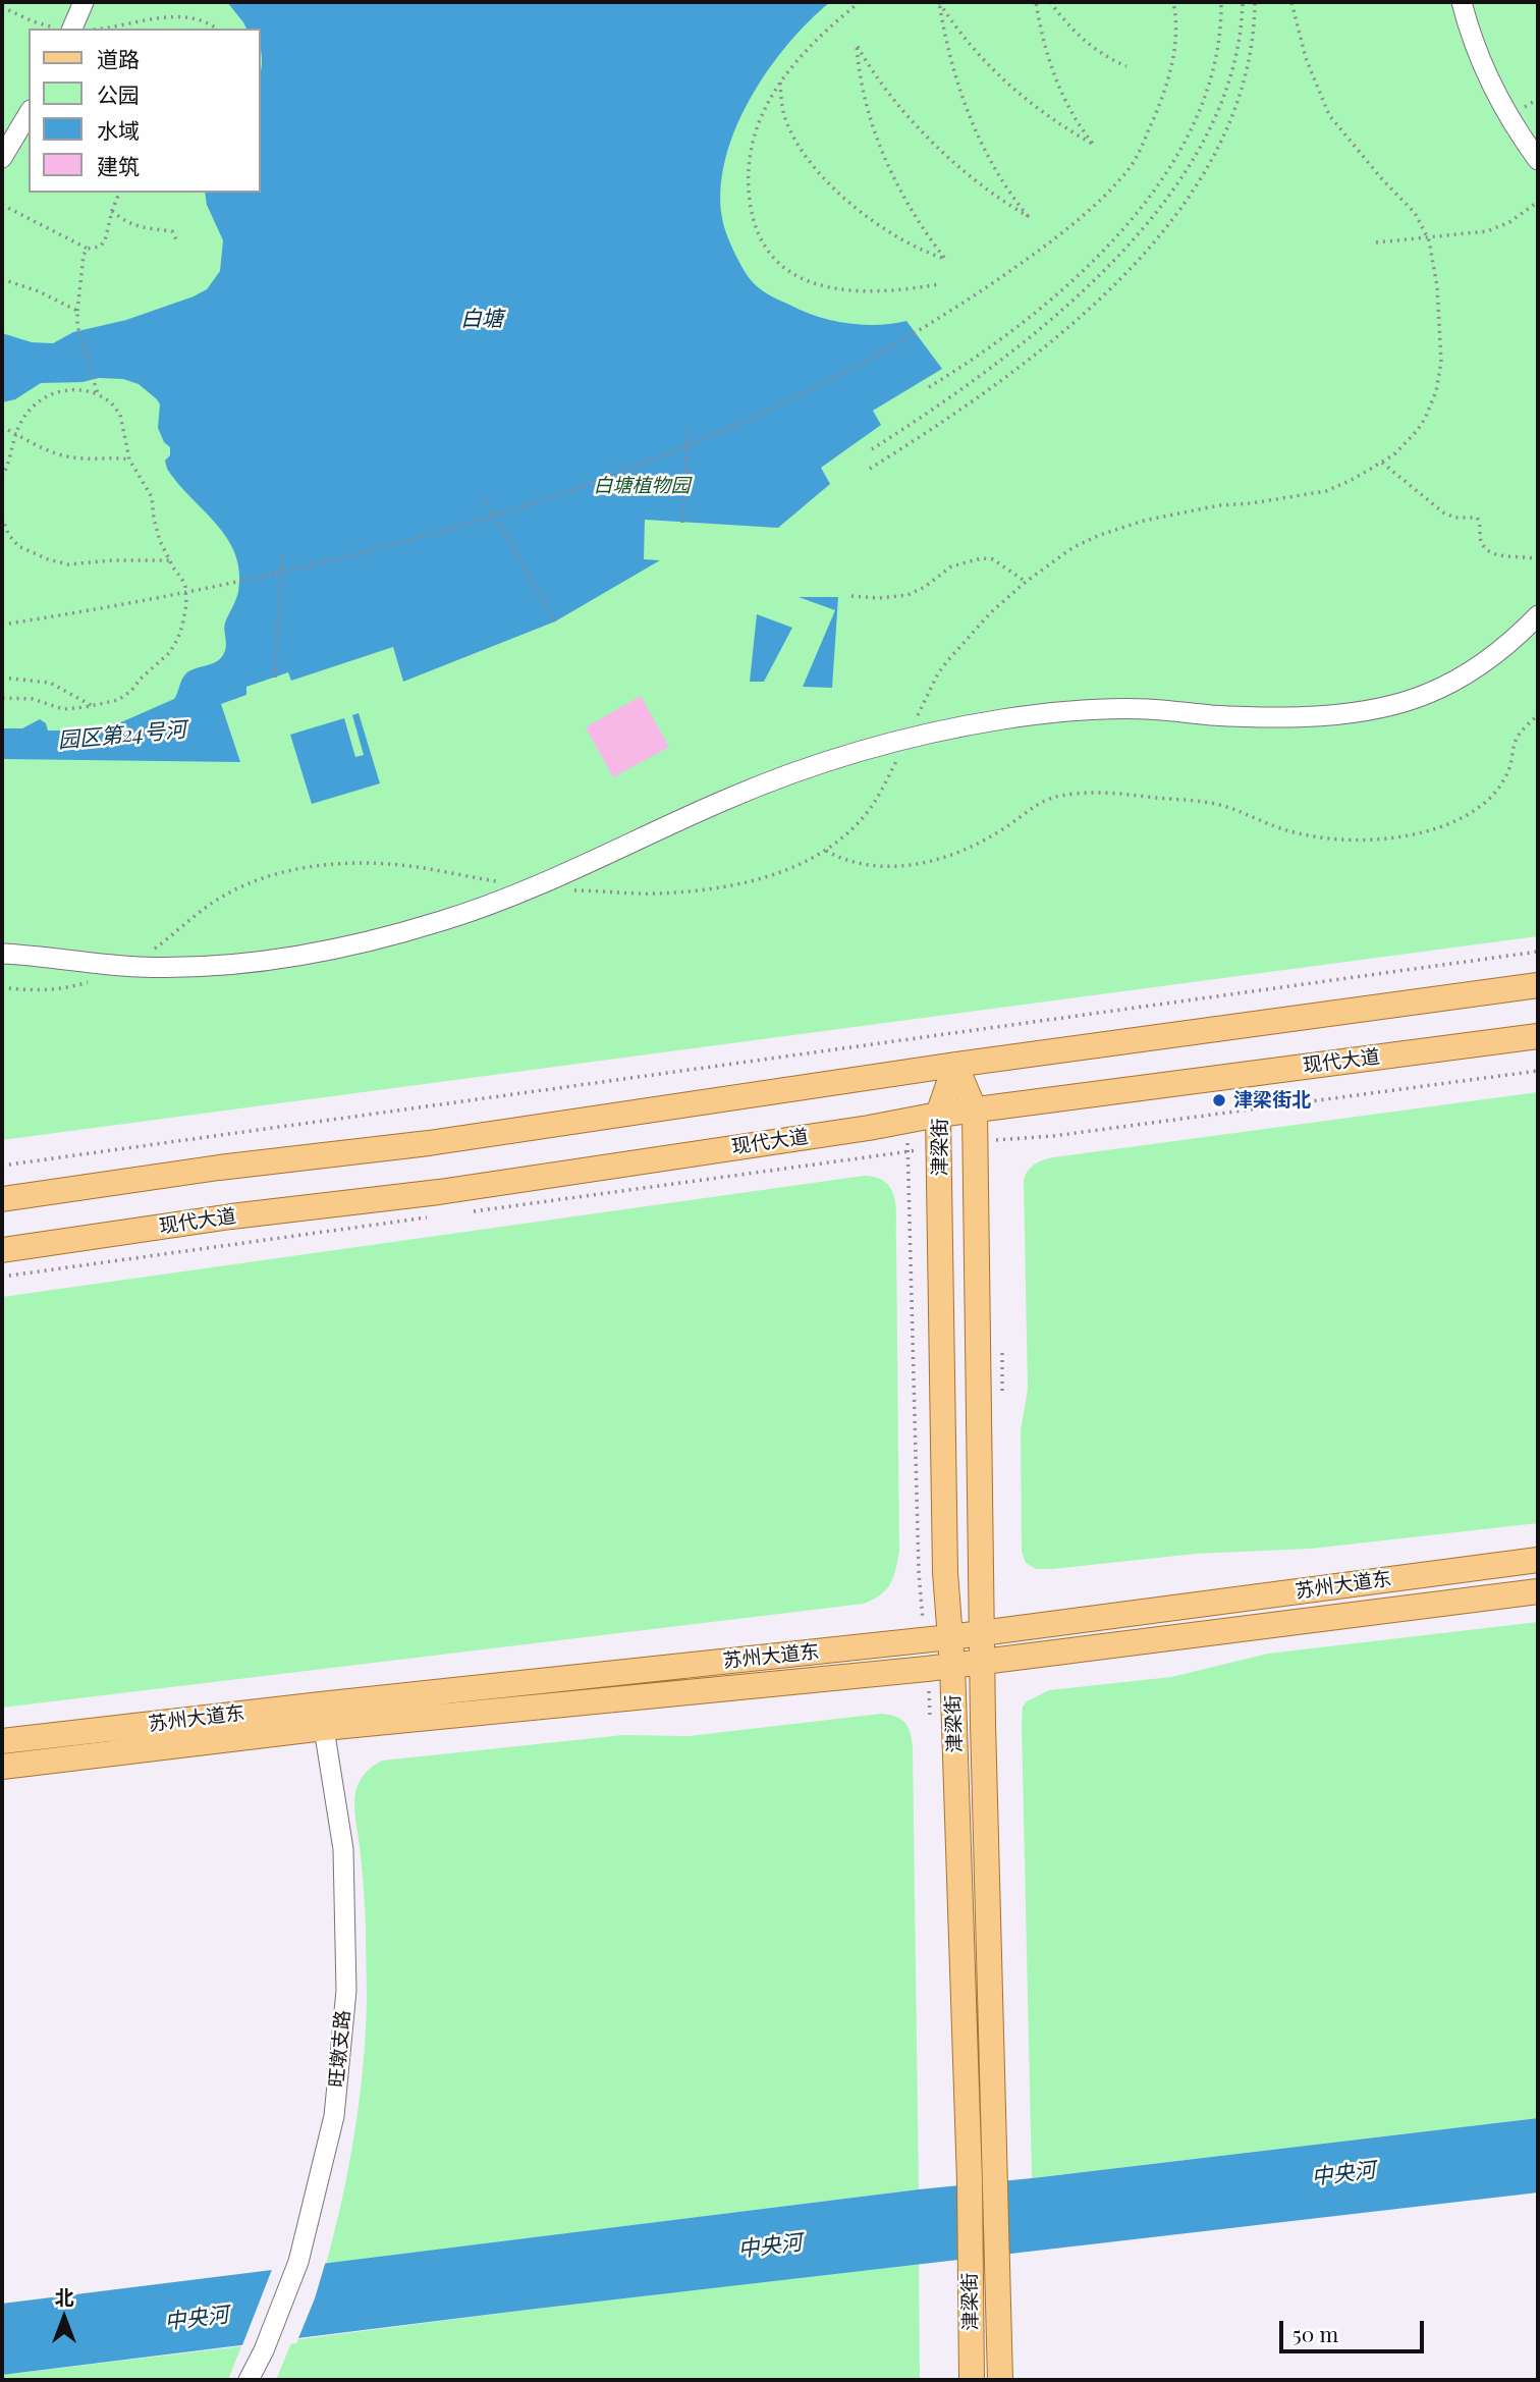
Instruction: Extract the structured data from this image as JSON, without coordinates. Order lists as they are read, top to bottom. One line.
{"streets":{"main road":["现代大道","津梁街","苏州大道东"],"street":["旺墩支路"]},"crossings":[["现代大道","津梁街"],["津梁街","苏州大道东"],["苏州大道东","旺墩支路"]],"water":["白塘","园区第24号河","中央河"],"parks":["白塘植物园"],"places":["津梁街北"],"legend":["道路","公园","水域","建筑"],"scale_bar":"50 m","north":"top"}
